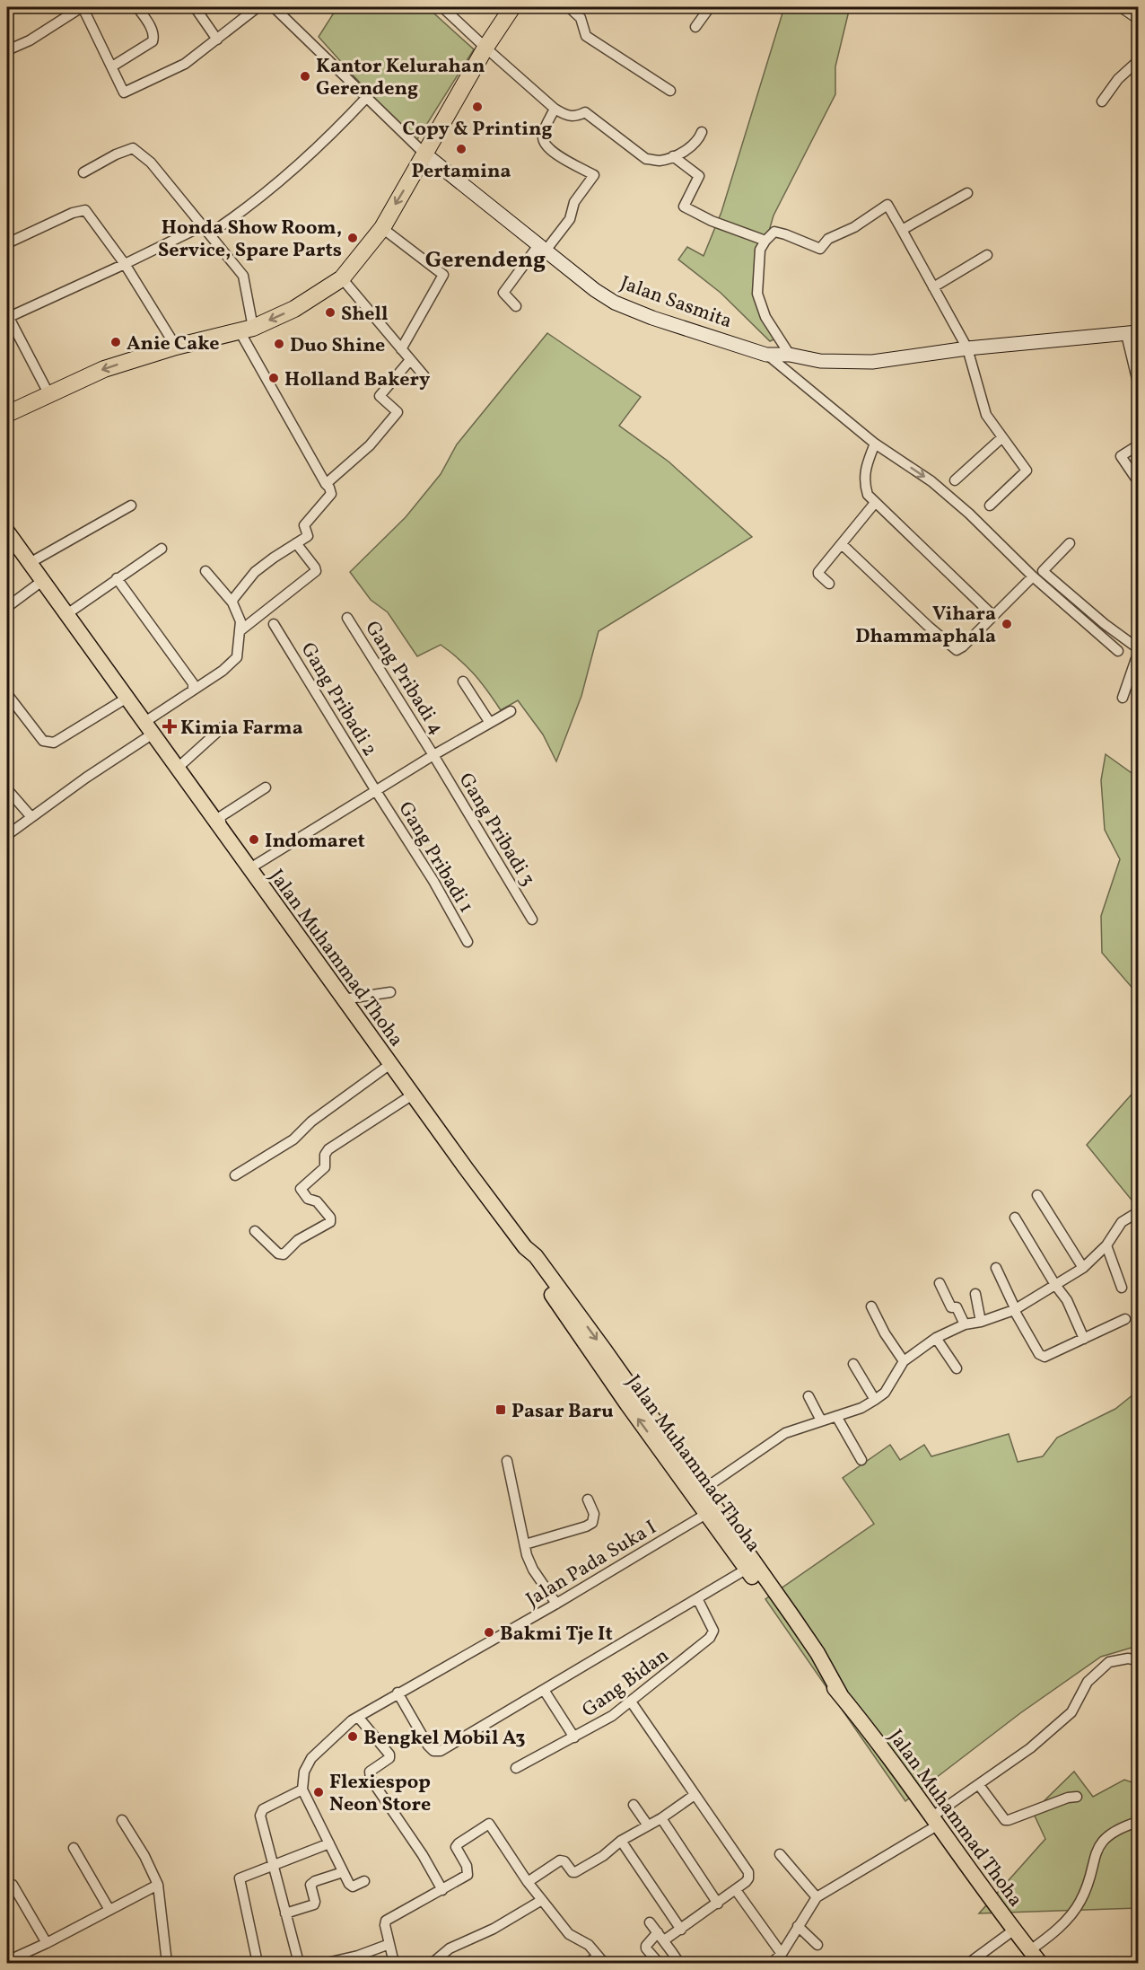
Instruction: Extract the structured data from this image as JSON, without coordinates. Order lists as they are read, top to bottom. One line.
{"streets":{"main road":["Jalan Muhammad Thoha"],"street":["Jalan Sasmita","Gang Pribadi 4","Gang Pribadi 2","Gang Pribadi 3","Gang Pribadi 1","Jalan Pada Suka I","Gang Bidan"]},"crossings":[["Gang Pribadi 4","Gang Pribadi 3"],["Gang Pribadi 2","Gang Pribadi 1"],["Jalan Muhammad Thoha","Jalan Pada Suka I"]],"districts":["Gerendeng"],"places":{"other":["Kantor Kelurahan Gerendeng","Copy & Printing","Pertamina","Honda Show Room, Service, Spare Parts","Shell","Anie Cake","Duo Shine","Holland Bakery","Vihara Dhammaphala","Indomaret","Bakmi Tje It","Bengkel Mobil A3","Flexiespop Neon Store"],"health":["Kimia Farma"],"transit":["Pasar Baru"]}}
